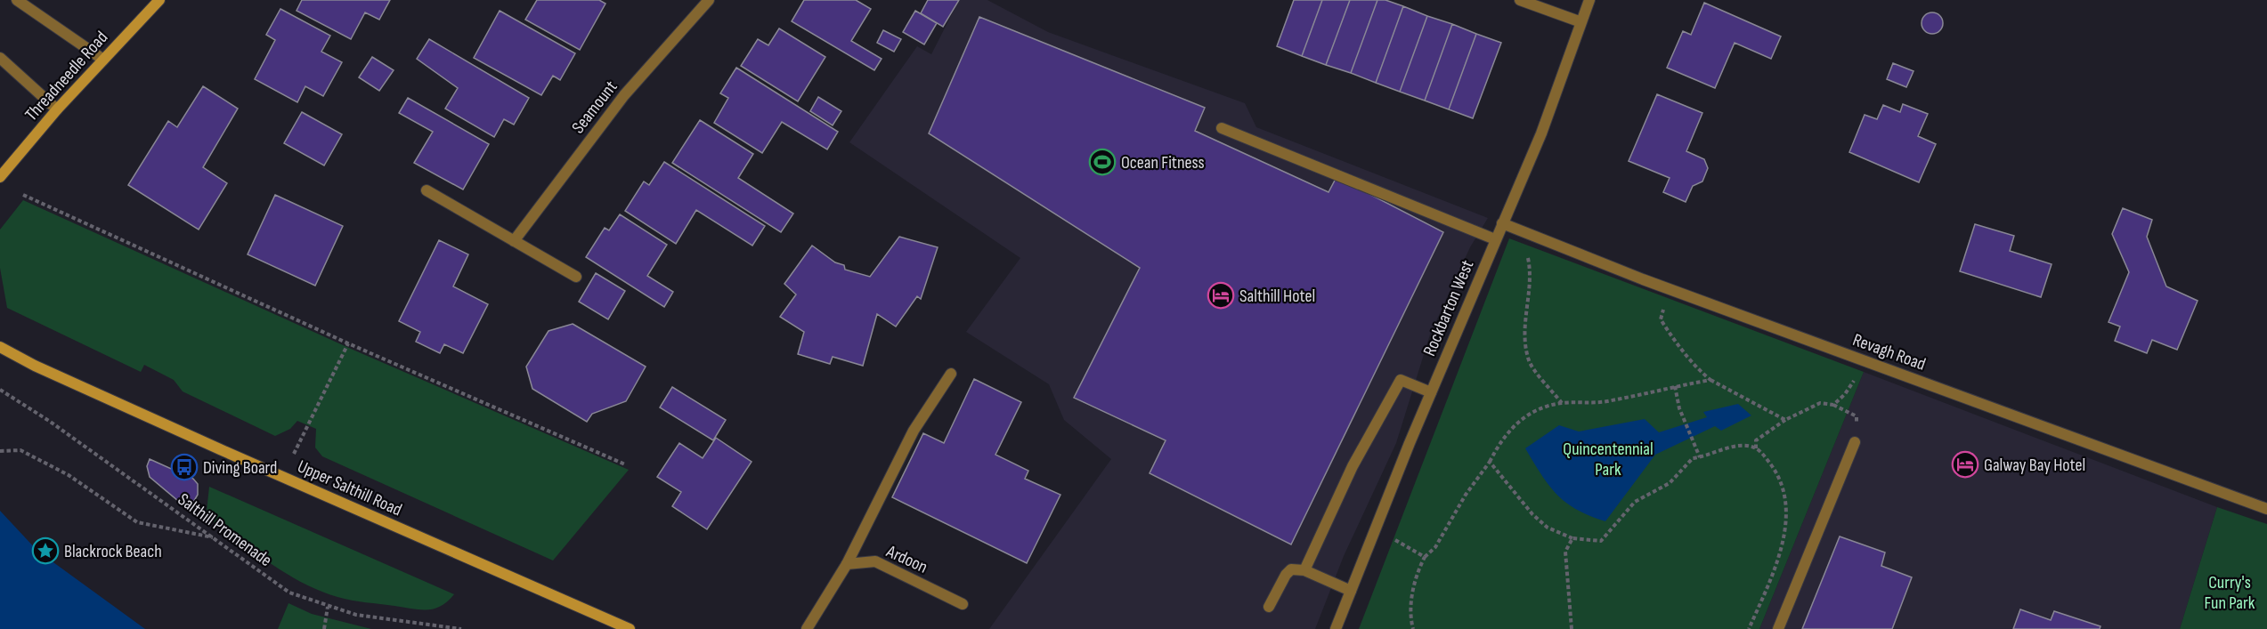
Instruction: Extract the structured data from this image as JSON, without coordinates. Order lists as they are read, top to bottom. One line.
{"streets":{"main road":["Threadneedle Road","Upper Salthill Road"],"street":["Seamount","Rockbarton West","Revagh Road","Ardoon"],"path":["Salthill Promenade"]},"crossings":[["Rockbarton West","Revagh Road"]],"parks":["Quincentennial Park","Curry's Fun Park"],"places":{"sports":["Ocean Fitness"],"hotel":["Salthill Hotel","Galway Bay Hotel"],"bus stop":["Diving Board"],"place":["Blackrock Beach"]}}
